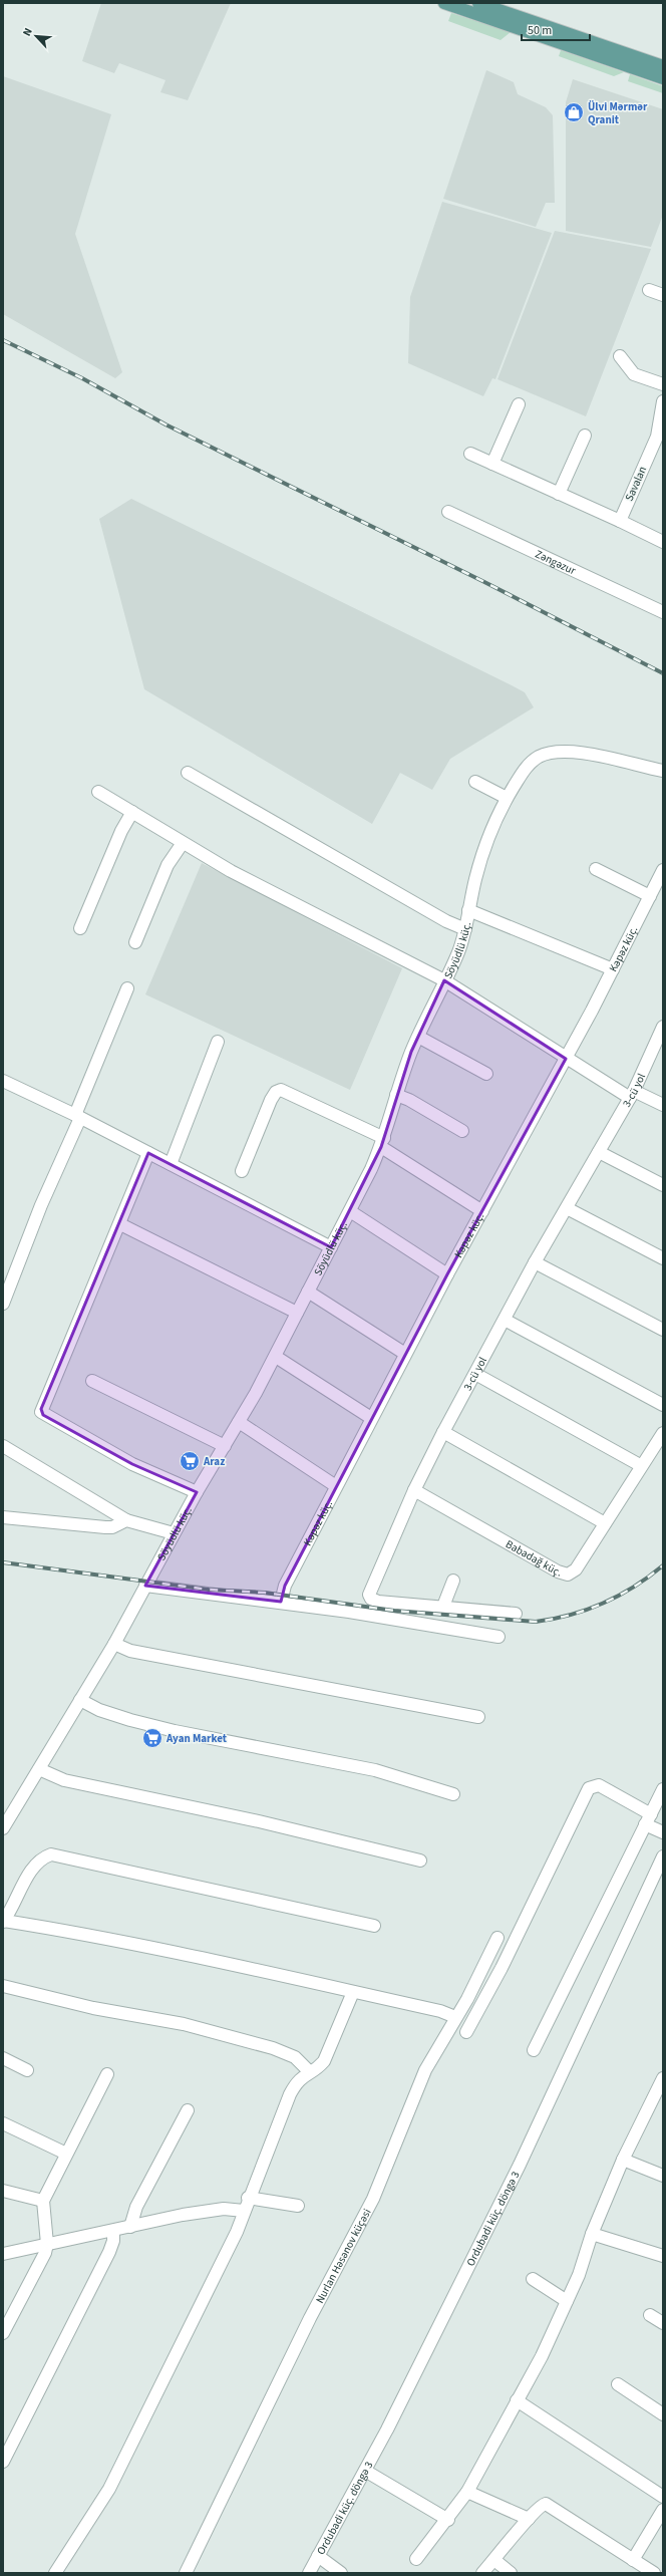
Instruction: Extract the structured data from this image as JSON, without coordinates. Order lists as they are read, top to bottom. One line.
{"streets":{"street":["Savalan","Zəngəzur","Kəpəz küç.","Söyüdlü küç.","3-cü yol","Babadağ küç.","Ordubadi küç. döngə 3","Nurlan Həsənov küçəsi"]},"crossings":[["3-cü yol","Babadağ küç."]],"places":{"shop":["Ülvi Mərmər Qranit"],"supermarket":["Araz","Ayan Market"]},"scale_bar":"50 m","north":"top left"}
